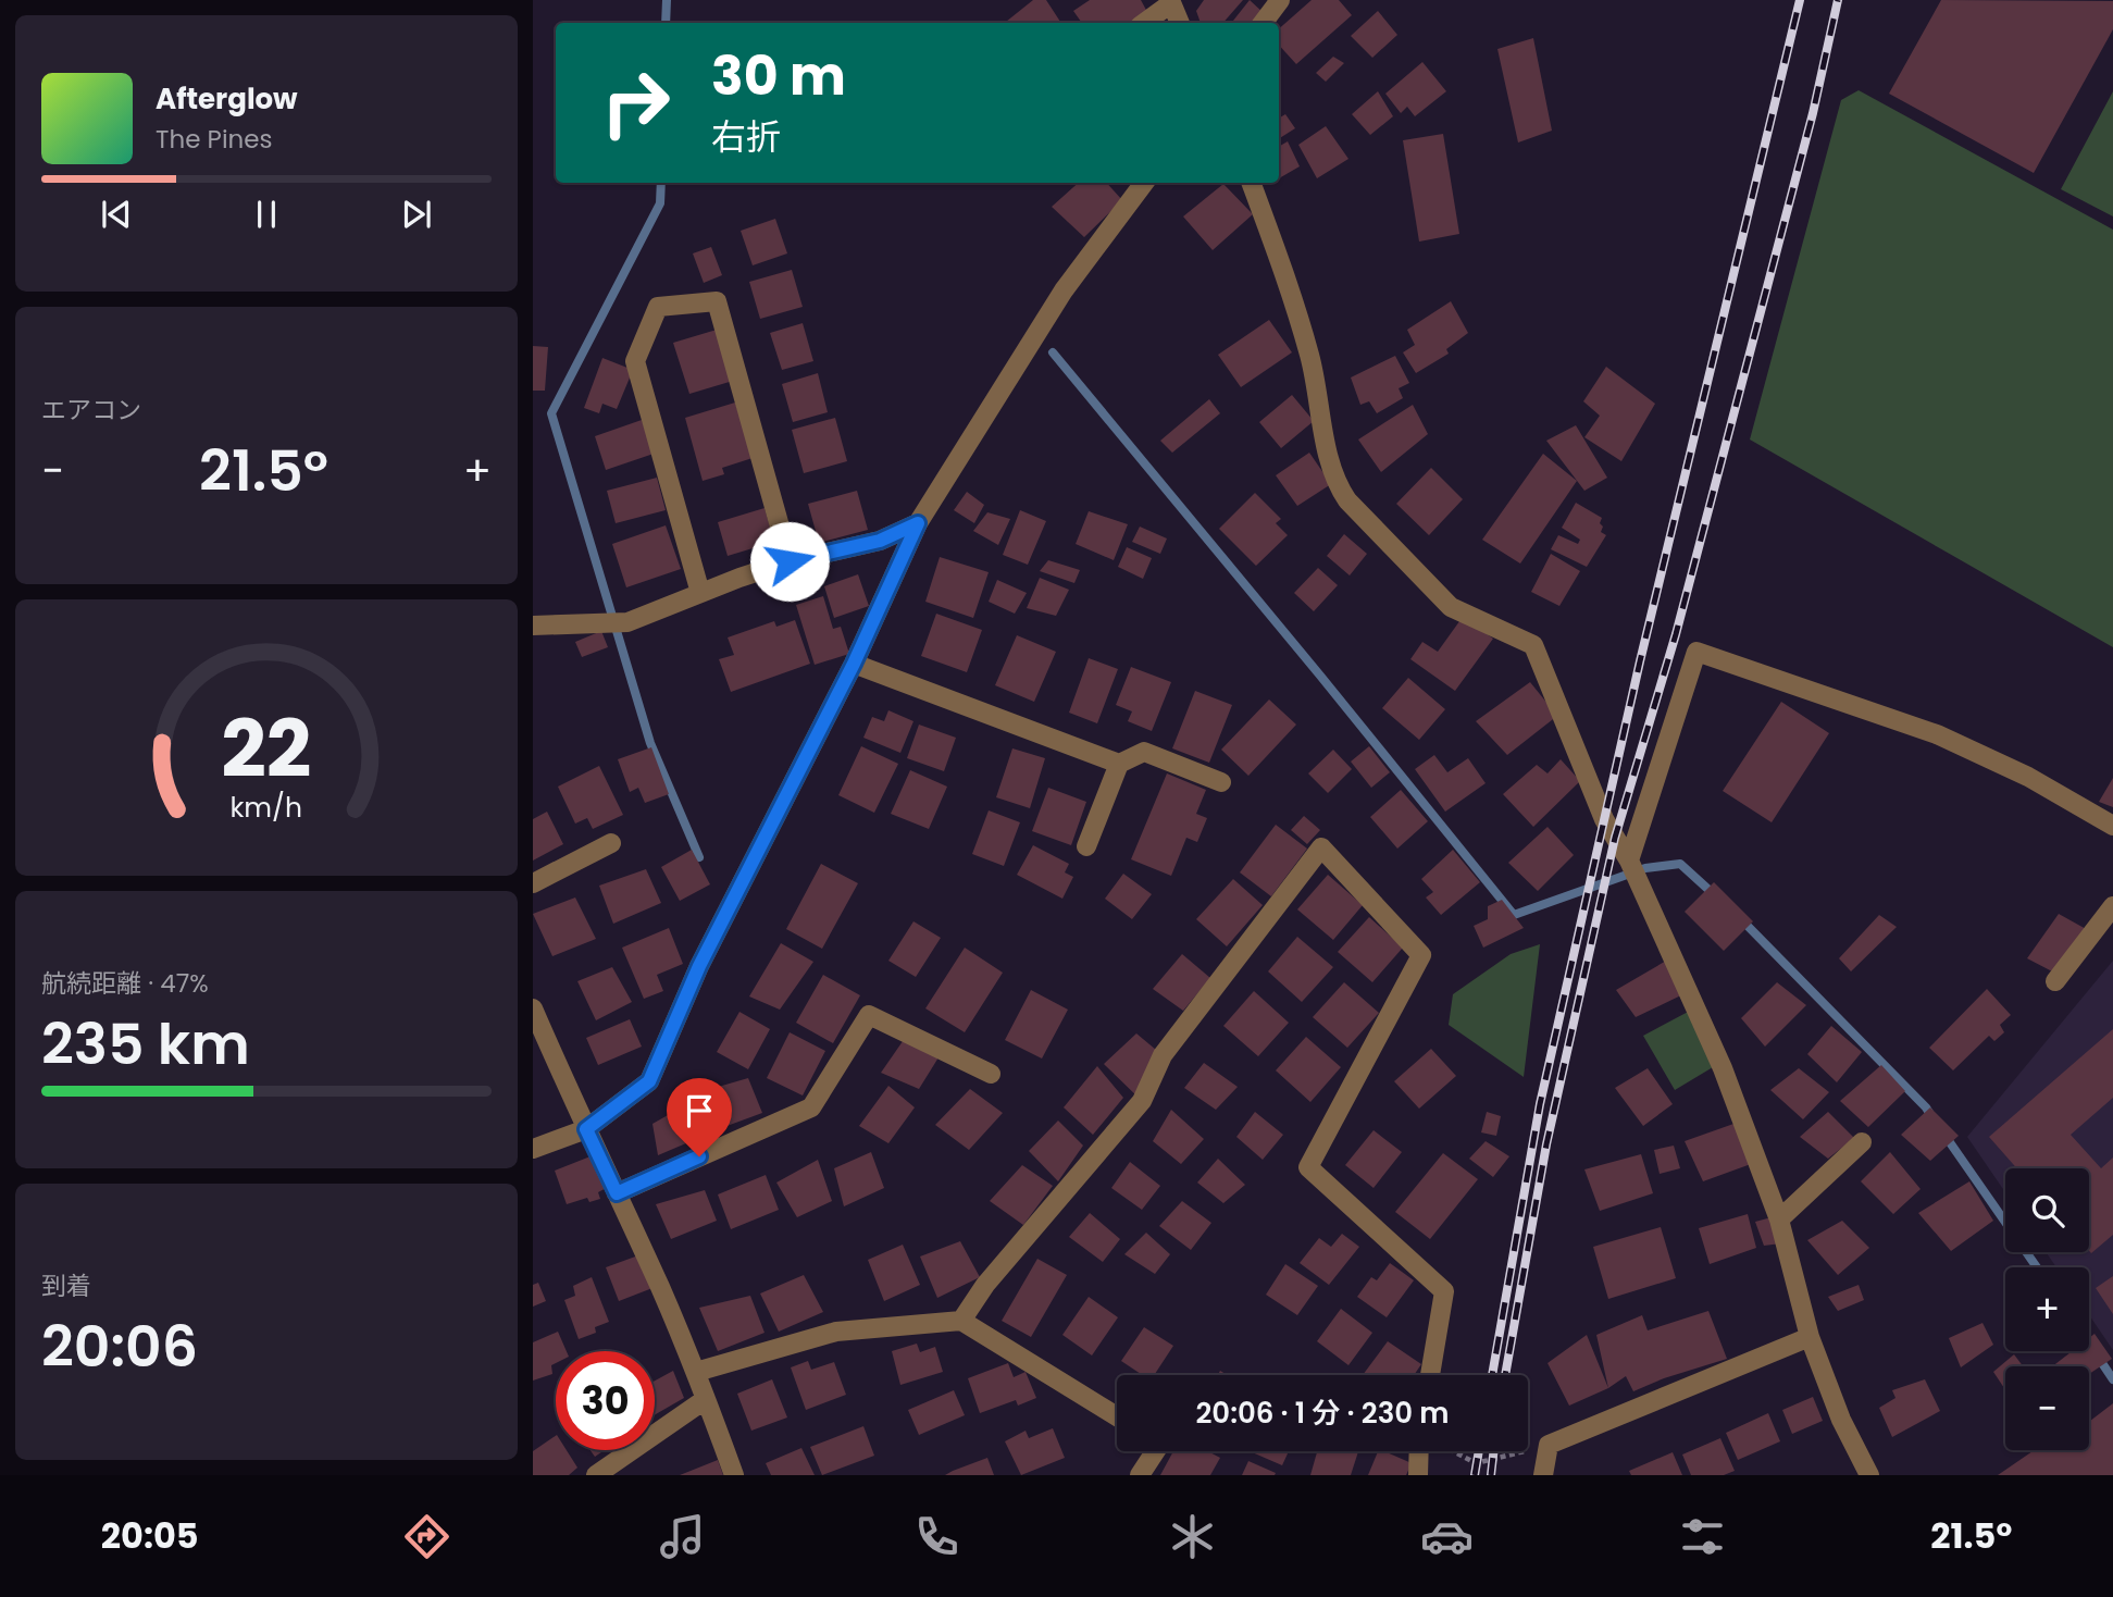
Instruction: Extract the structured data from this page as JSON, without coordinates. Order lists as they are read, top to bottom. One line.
{"page":{"turn":["30 m","右折"],"song":["Afterglow","The Pines"],"tile":["エアコン",["航続距離 · 47%","235 km"],["到着","20:06"]],"heat":["−","21.5°","+"],"map_buttons":["+","−"],"limit":"30","trip":"20:06 · 1 分 · 230 m","tabs":["20:05","21.5°"],"gauge":["22","km/h"]}}
